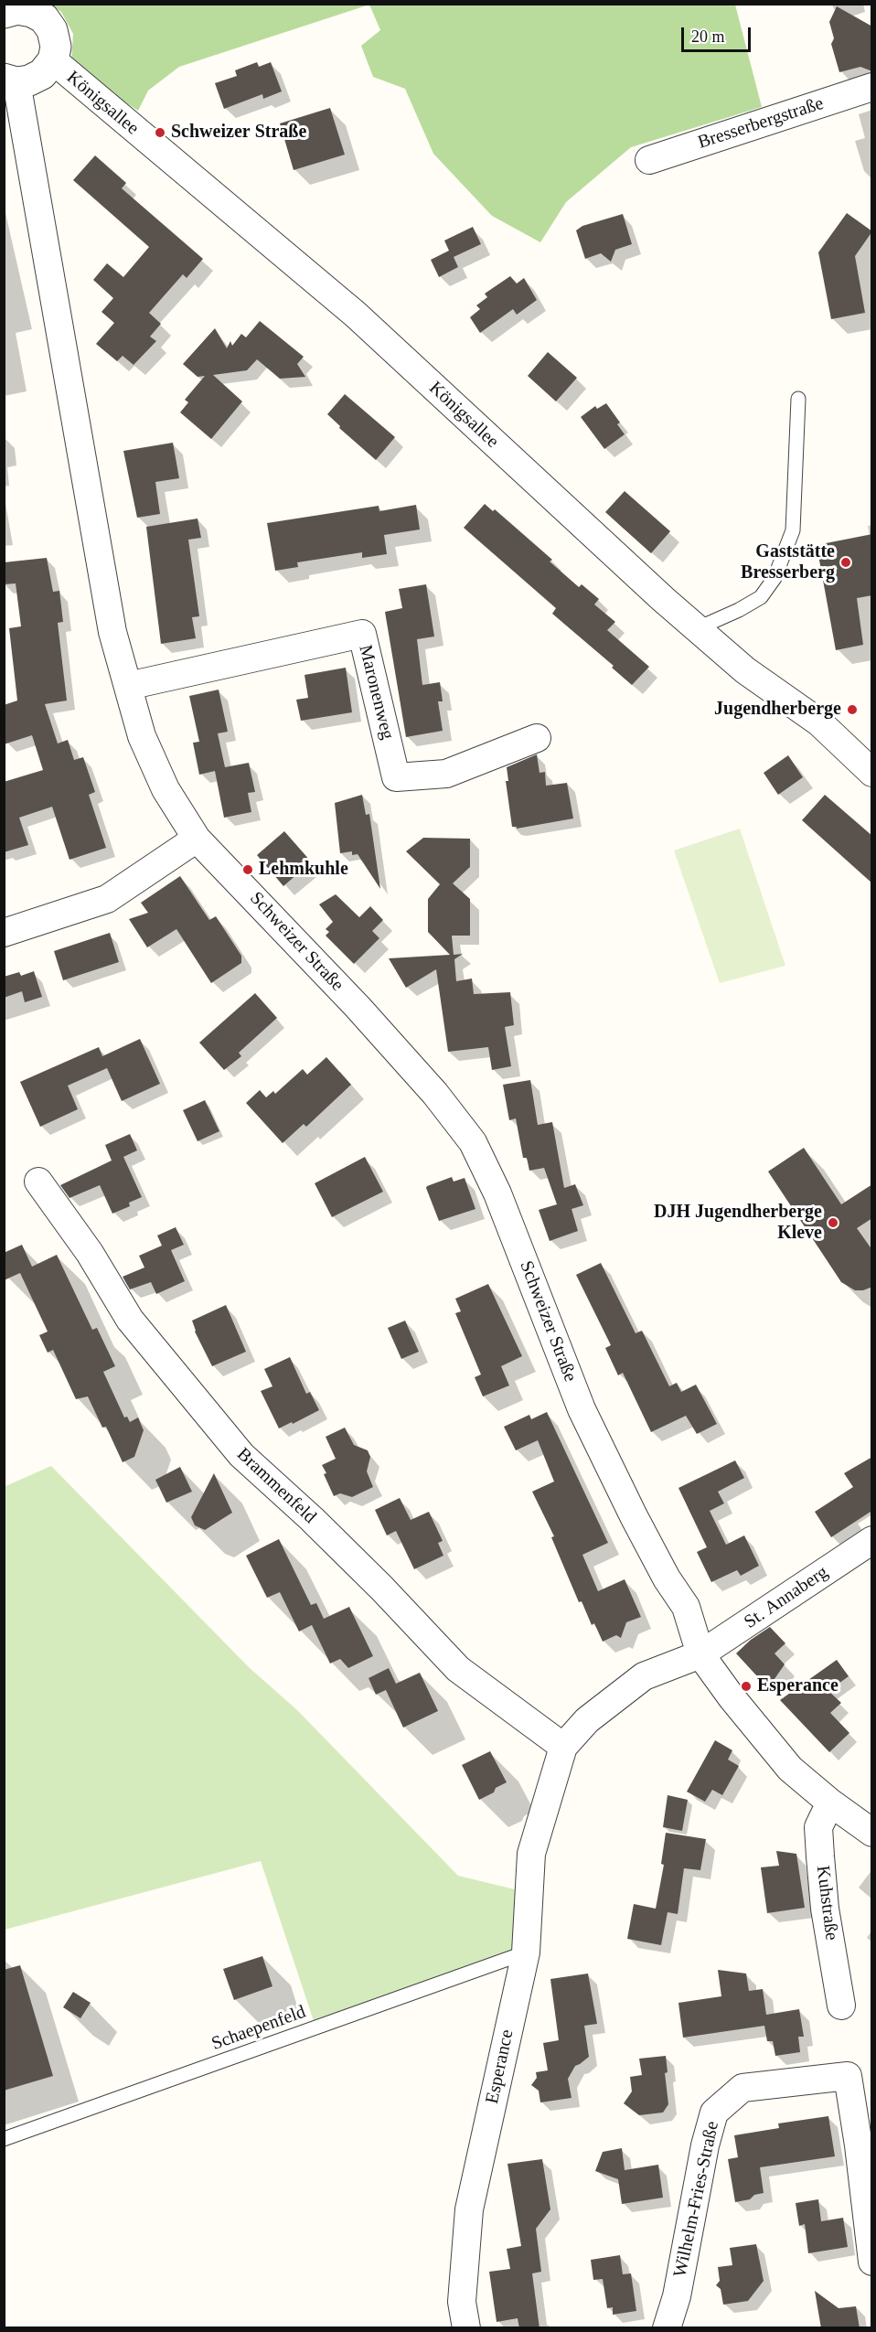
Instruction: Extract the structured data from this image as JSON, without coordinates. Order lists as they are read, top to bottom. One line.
{"streets":{"street":["Königsallee","Bresserbergstraße","Maronenweg","Schweizer Straße","Brammenfeld","St. Annaberg","Kuhstraße","Esperance","Wilhelm-Fries-Straße"],"lane":["Schaepenfeld"]},"crossings":[["Königsallee","Schweizer Straße"],["Maronenweg","Schweizer Straße"],["Schweizer Straße","St. Annaberg"],["Schweizer Straße","Kuhstraße"],["Schweizer Straße","Esperance"],["Brammenfeld","Esperance"],["St. Annaberg","Esperance"],["Schaepenfeld","Esperance"]],"places":["Schweizer Straße","Gaststätte Bresserberg","Jugendherberge","Lehmkuhle","DJH Jugendherberge Kleve","Esperance"],"scale_bar":"20 m"}
